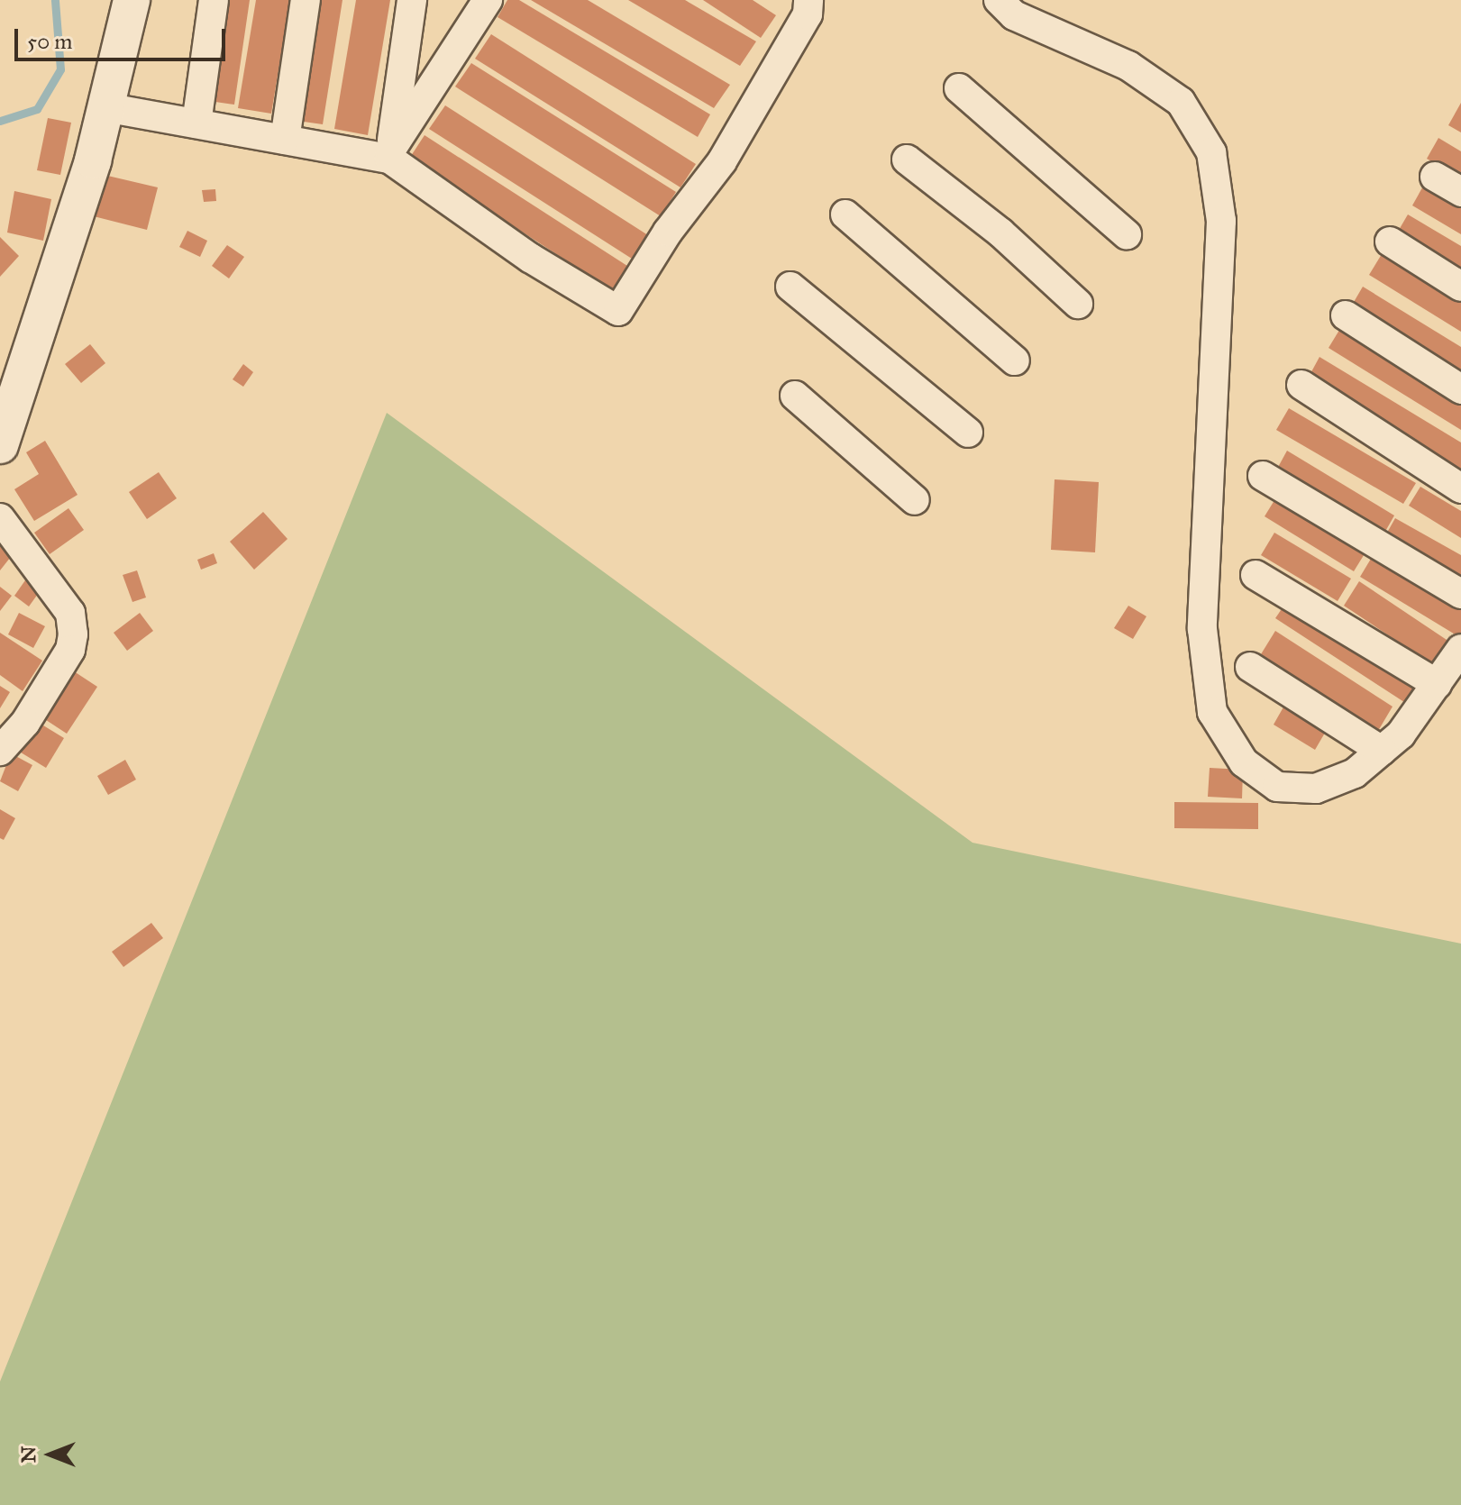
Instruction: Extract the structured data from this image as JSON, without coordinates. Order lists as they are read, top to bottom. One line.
{"scale_bar":"50 m","north":"left"}
